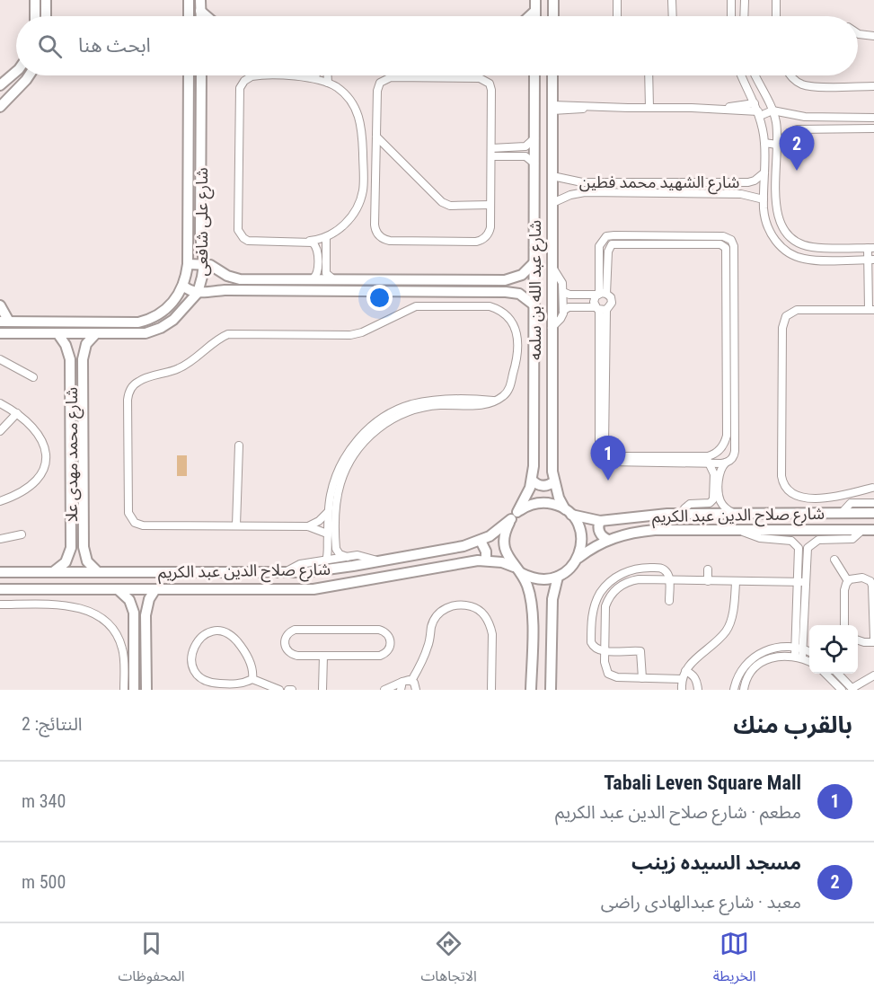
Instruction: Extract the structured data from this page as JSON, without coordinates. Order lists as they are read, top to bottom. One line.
{"streets":{"main road":["شارع على شافعى","شارع عبد الله بن سلمه","شارع محمد مهدى علا","شارع صلاح الدين عبد الكريم"],"street":["شارع الشهيد محمد فطين"]},"crossings":[["شارع الشهيد محمد فطين","شارع عبد الله بن سلمه"],["شارع على شافعى","شارع محمد مهدى علا"],["شارع عبد الله بن سلمه","شارع صلاح الدين عبد الكريم"],["شارع محمد مهدى علا","شارع صلاح الدين عبد الكريم"]],"page":{"search":"ابحث هنا","pins":["2","1"],"heading":["بالقرب منك","النتائج: 2"],"list":[{"mark":"1","name":"Tabali Leven Square Mall","note":"مطعم · شارع صلاح الدين عبد الكريم","value":"340 m"},{"mark":"2","name":"مسجد السيده زينب","note":"معبد · شارع عبدالهادى راضى","value":"500 m"}],"nav":["الخريطة","الاتجاهات","المحفوظات"]}}
